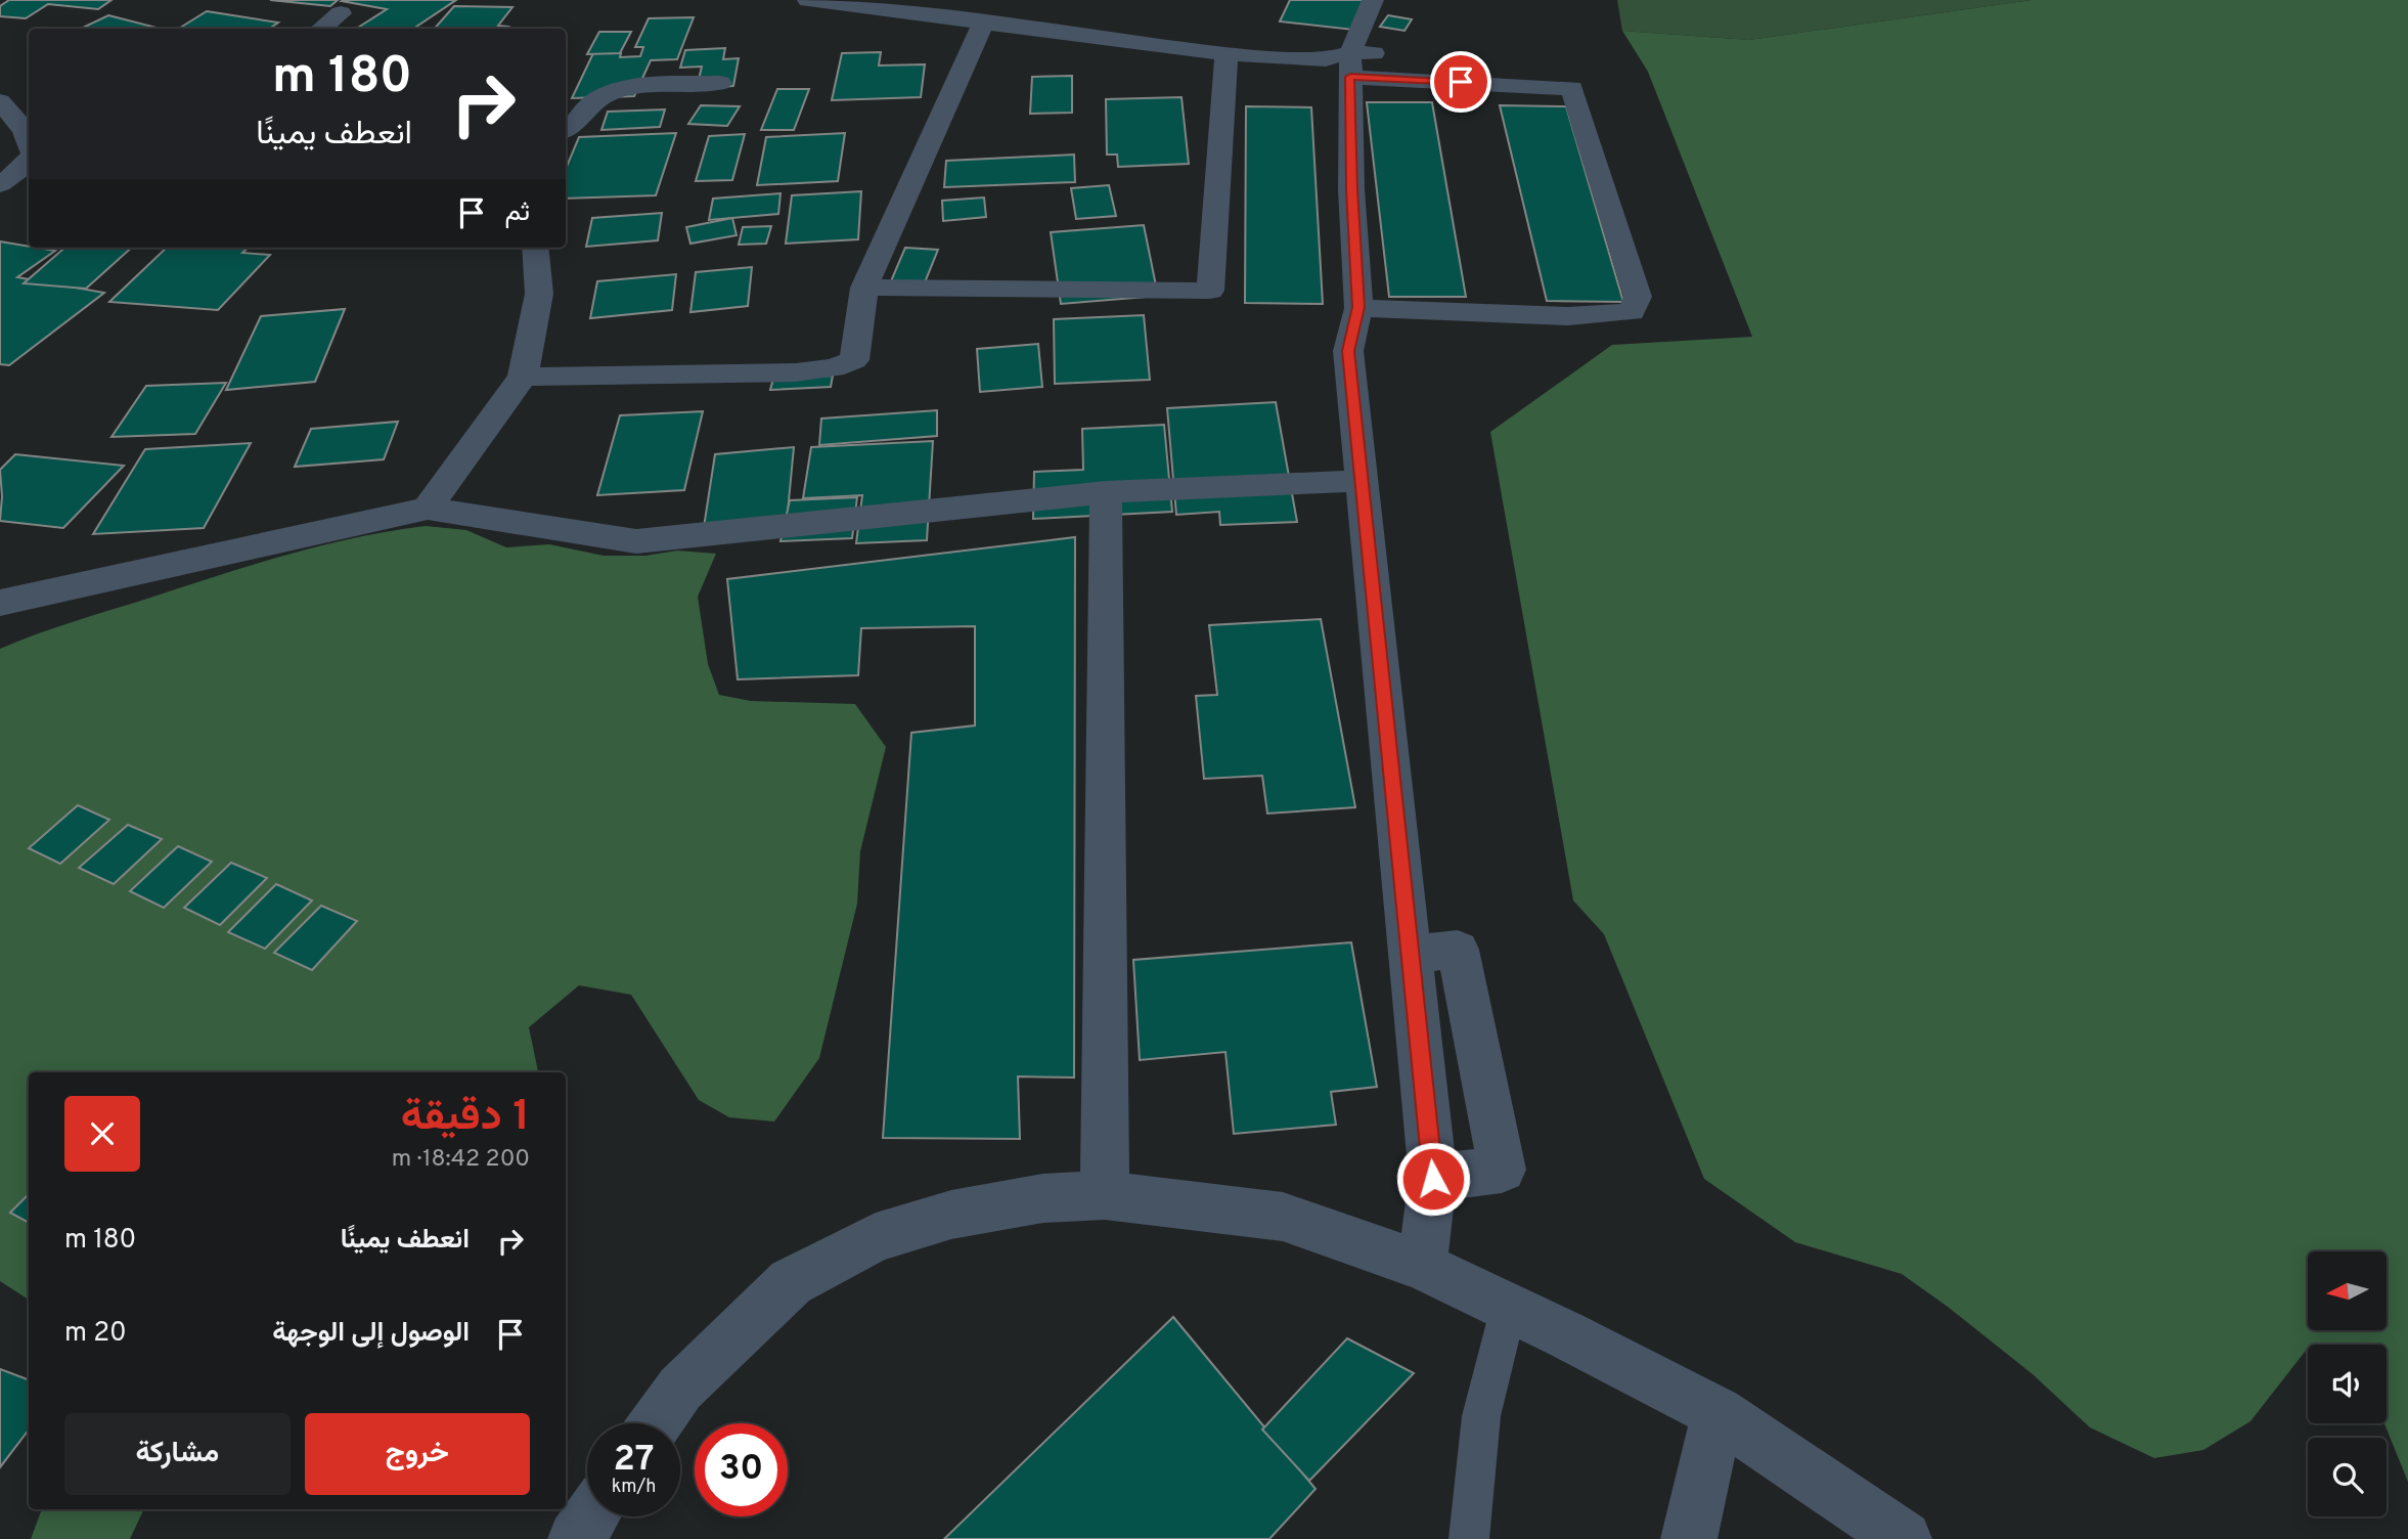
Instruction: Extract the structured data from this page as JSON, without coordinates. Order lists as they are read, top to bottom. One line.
{"north":"left","page":{"turn":["180 m","انعطف يمينًا"],"then":"ثم","heading":["1 دقيقة","200 m · 18:42"],"list":[{"name":"انعطف يمينًا","value":"180 m"},{"name":"الوصول إلى الوجهة","value":"20 m"}],"buttons":["خروج","مشاركة"],"speed":"27 km/h","limit":"30"}}
